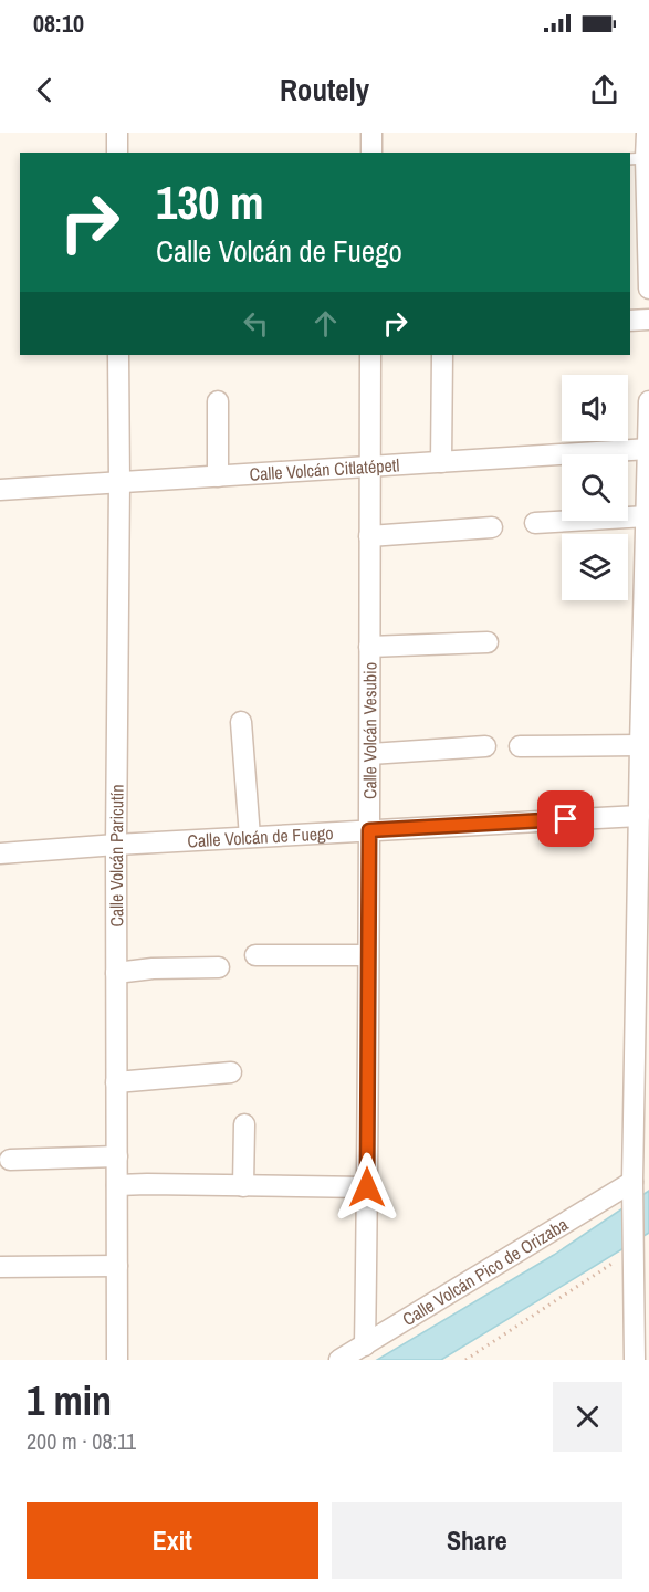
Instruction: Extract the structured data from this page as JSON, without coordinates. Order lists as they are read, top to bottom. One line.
{"streets":{"street":["Calle Volcán Citlatépetl","Calle Volcán Vesubio","Calle Volcán de Fuego","Calle Volcán Paricutín","Calle Volcán Pico de Orizaba"]},"crossings":[["Calle Volcán Citlatépetl","Calle Volcán Vesubio"],["Calle Volcán Citlatépetl","Calle Volcán Paricutín"],["Calle Volcán Vesubio","Calle Volcán de Fuego"],["Calle Volcán Vesubio","Calle Volcán Pico de Orizaba"],["Calle Volcán de Fuego","Calle Volcán Paricutín"]],"page":{"status":"08:10","header":"Routely","turn":["130 m","Calle Volcán de Fuego"],"heading":["1 min","200 m · 08:11"],"buttons":["Exit","Share"]}}
